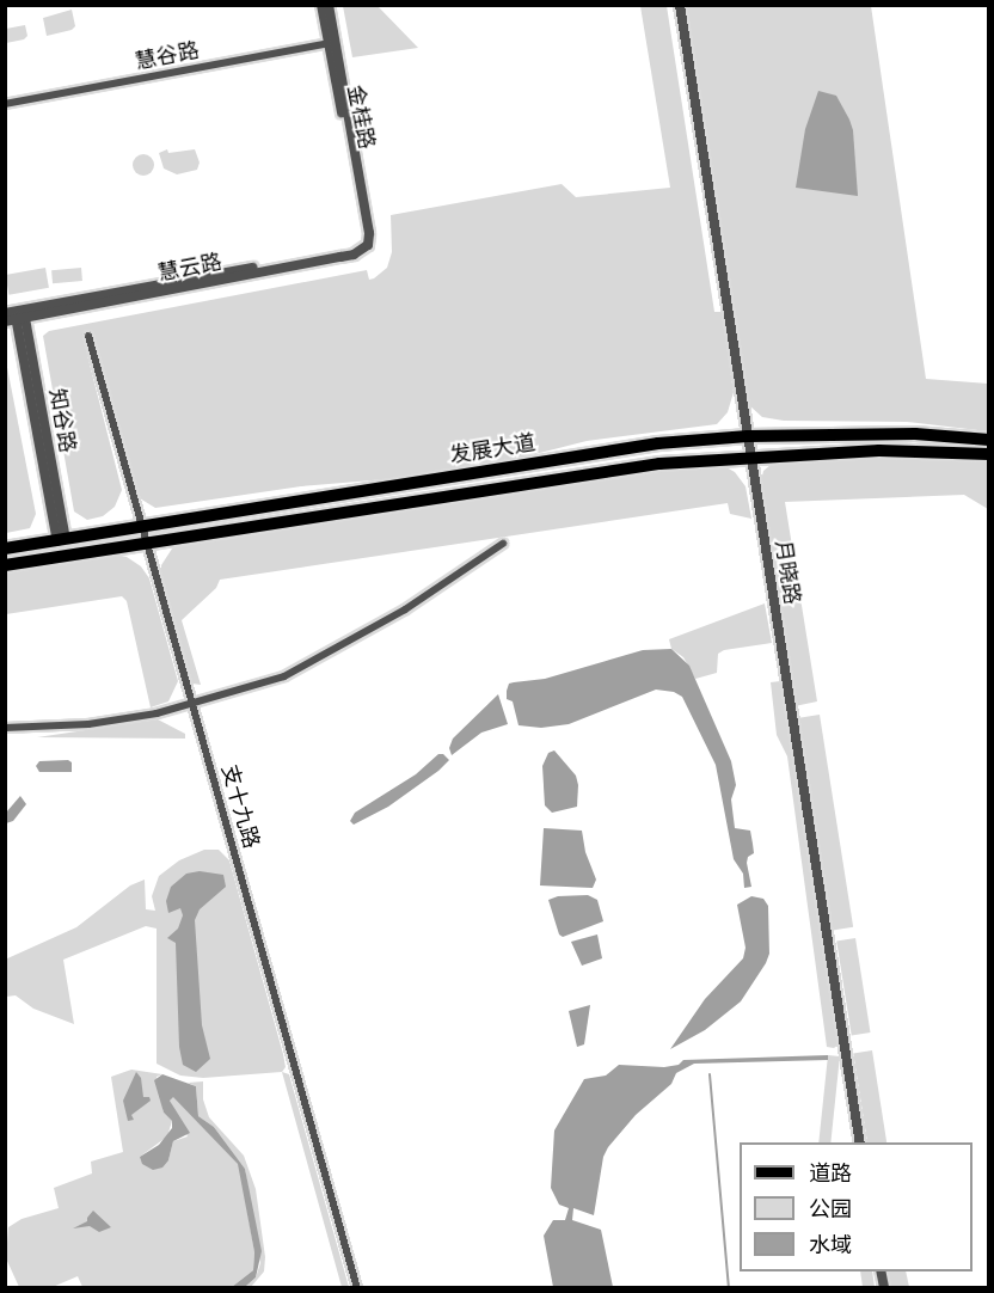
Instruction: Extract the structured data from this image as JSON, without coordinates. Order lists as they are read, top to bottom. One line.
{"streets":{"main road":["发展大道"],"street":["慧谷路","金桂路","慧云路","知谷路","月晓路","支十九路"]},"crossings":[["慧谷路","金桂路"],["金桂路","慧云路"],["慧云路","知谷路"],["知谷路","发展大道"],["发展大道","月晓路"],["发展大道","支十九路"]],"legend":["道路","公园","水域"]}
